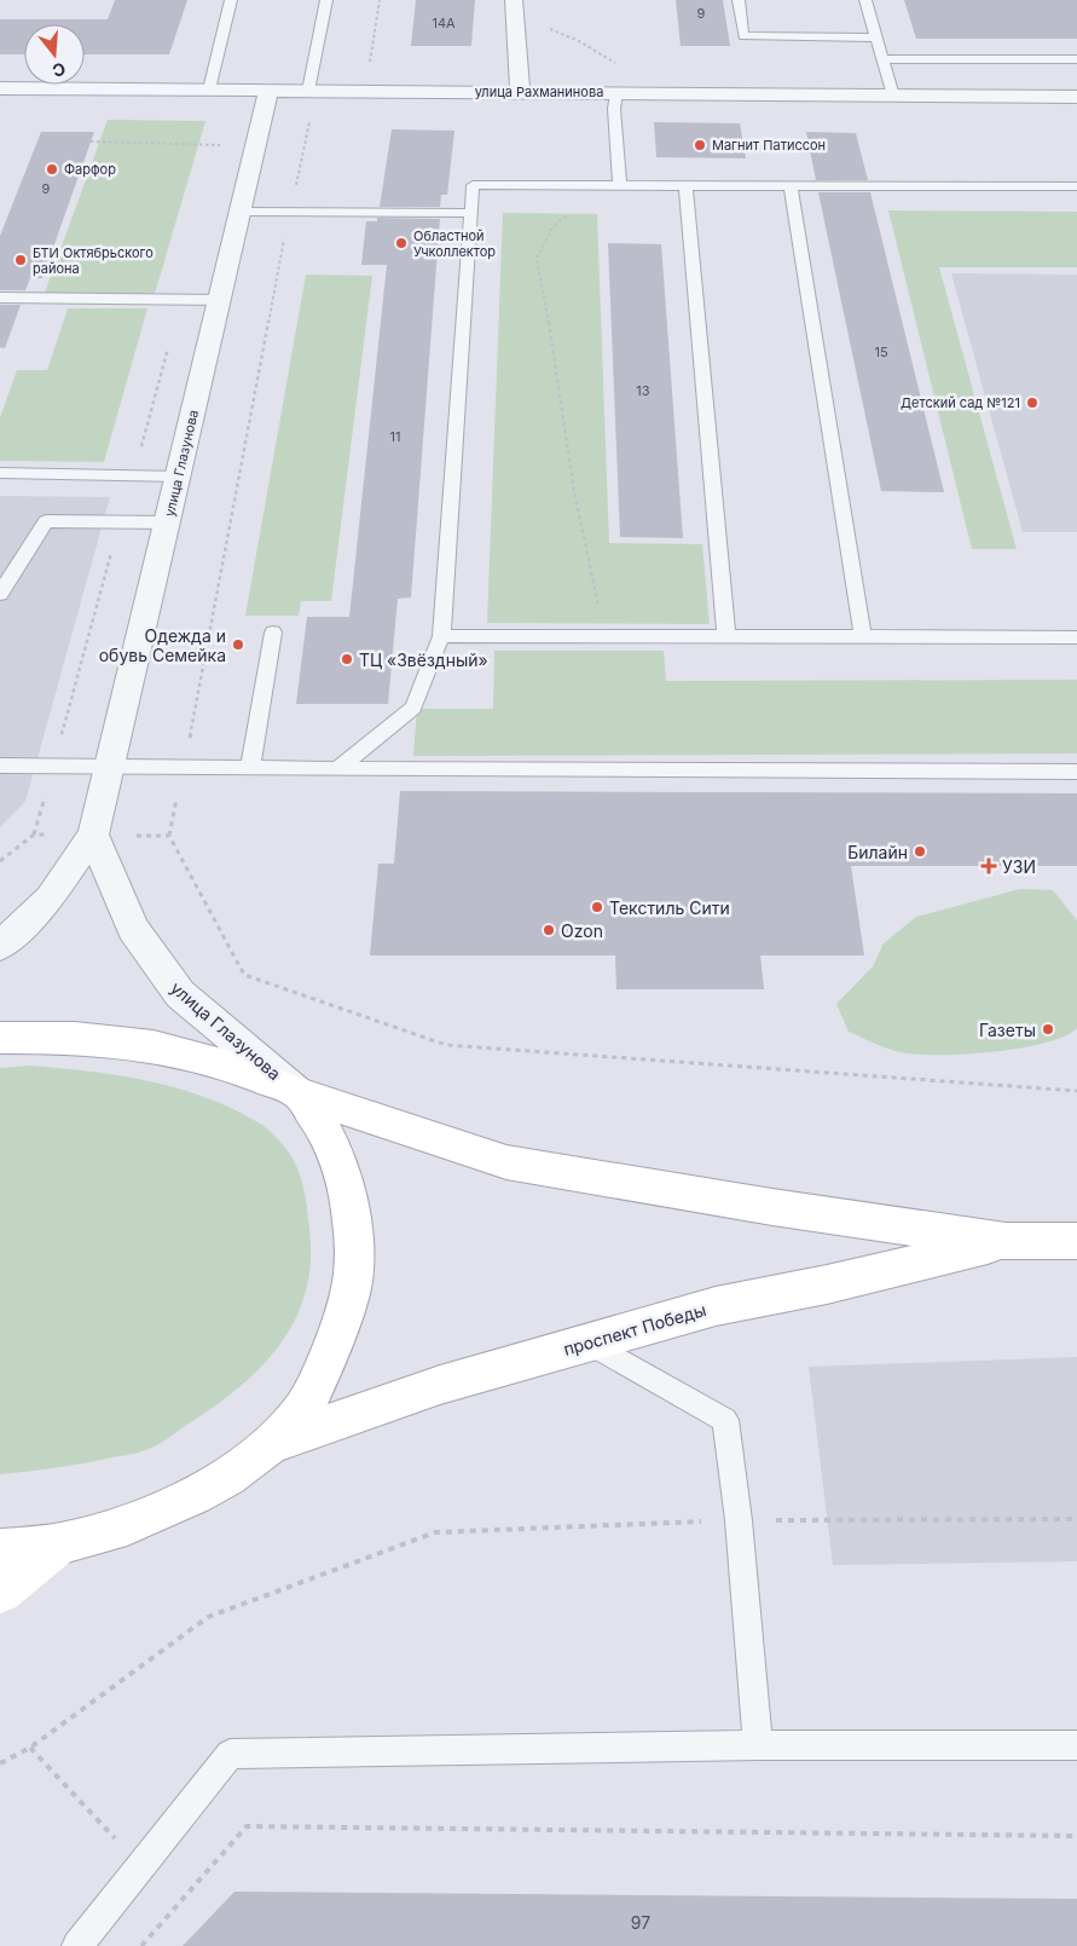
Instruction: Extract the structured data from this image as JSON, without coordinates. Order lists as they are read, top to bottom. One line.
{"streets":{"main road":["проспект Победы"],"street":["улица Рахманинова","улица Глазунова"]},"crossings":[["улица Рахманинова","улица Глазунова"],["улица Глазунова","проспект Победы"]],"places":{"other":["Магнит Патиссон","Фарфор","Областной Учколлектор","БТИ Октябрьского района","Детский сад №121","Одежда и обувь Семейка","ТЦ «Звёздный»","Билайн","Текстиль Сити","Ozon","Газеты"],"health":["УЗИ"]},"house_numbers":["9","14А","9","15","13","11","97"],"north":"bottom"}
